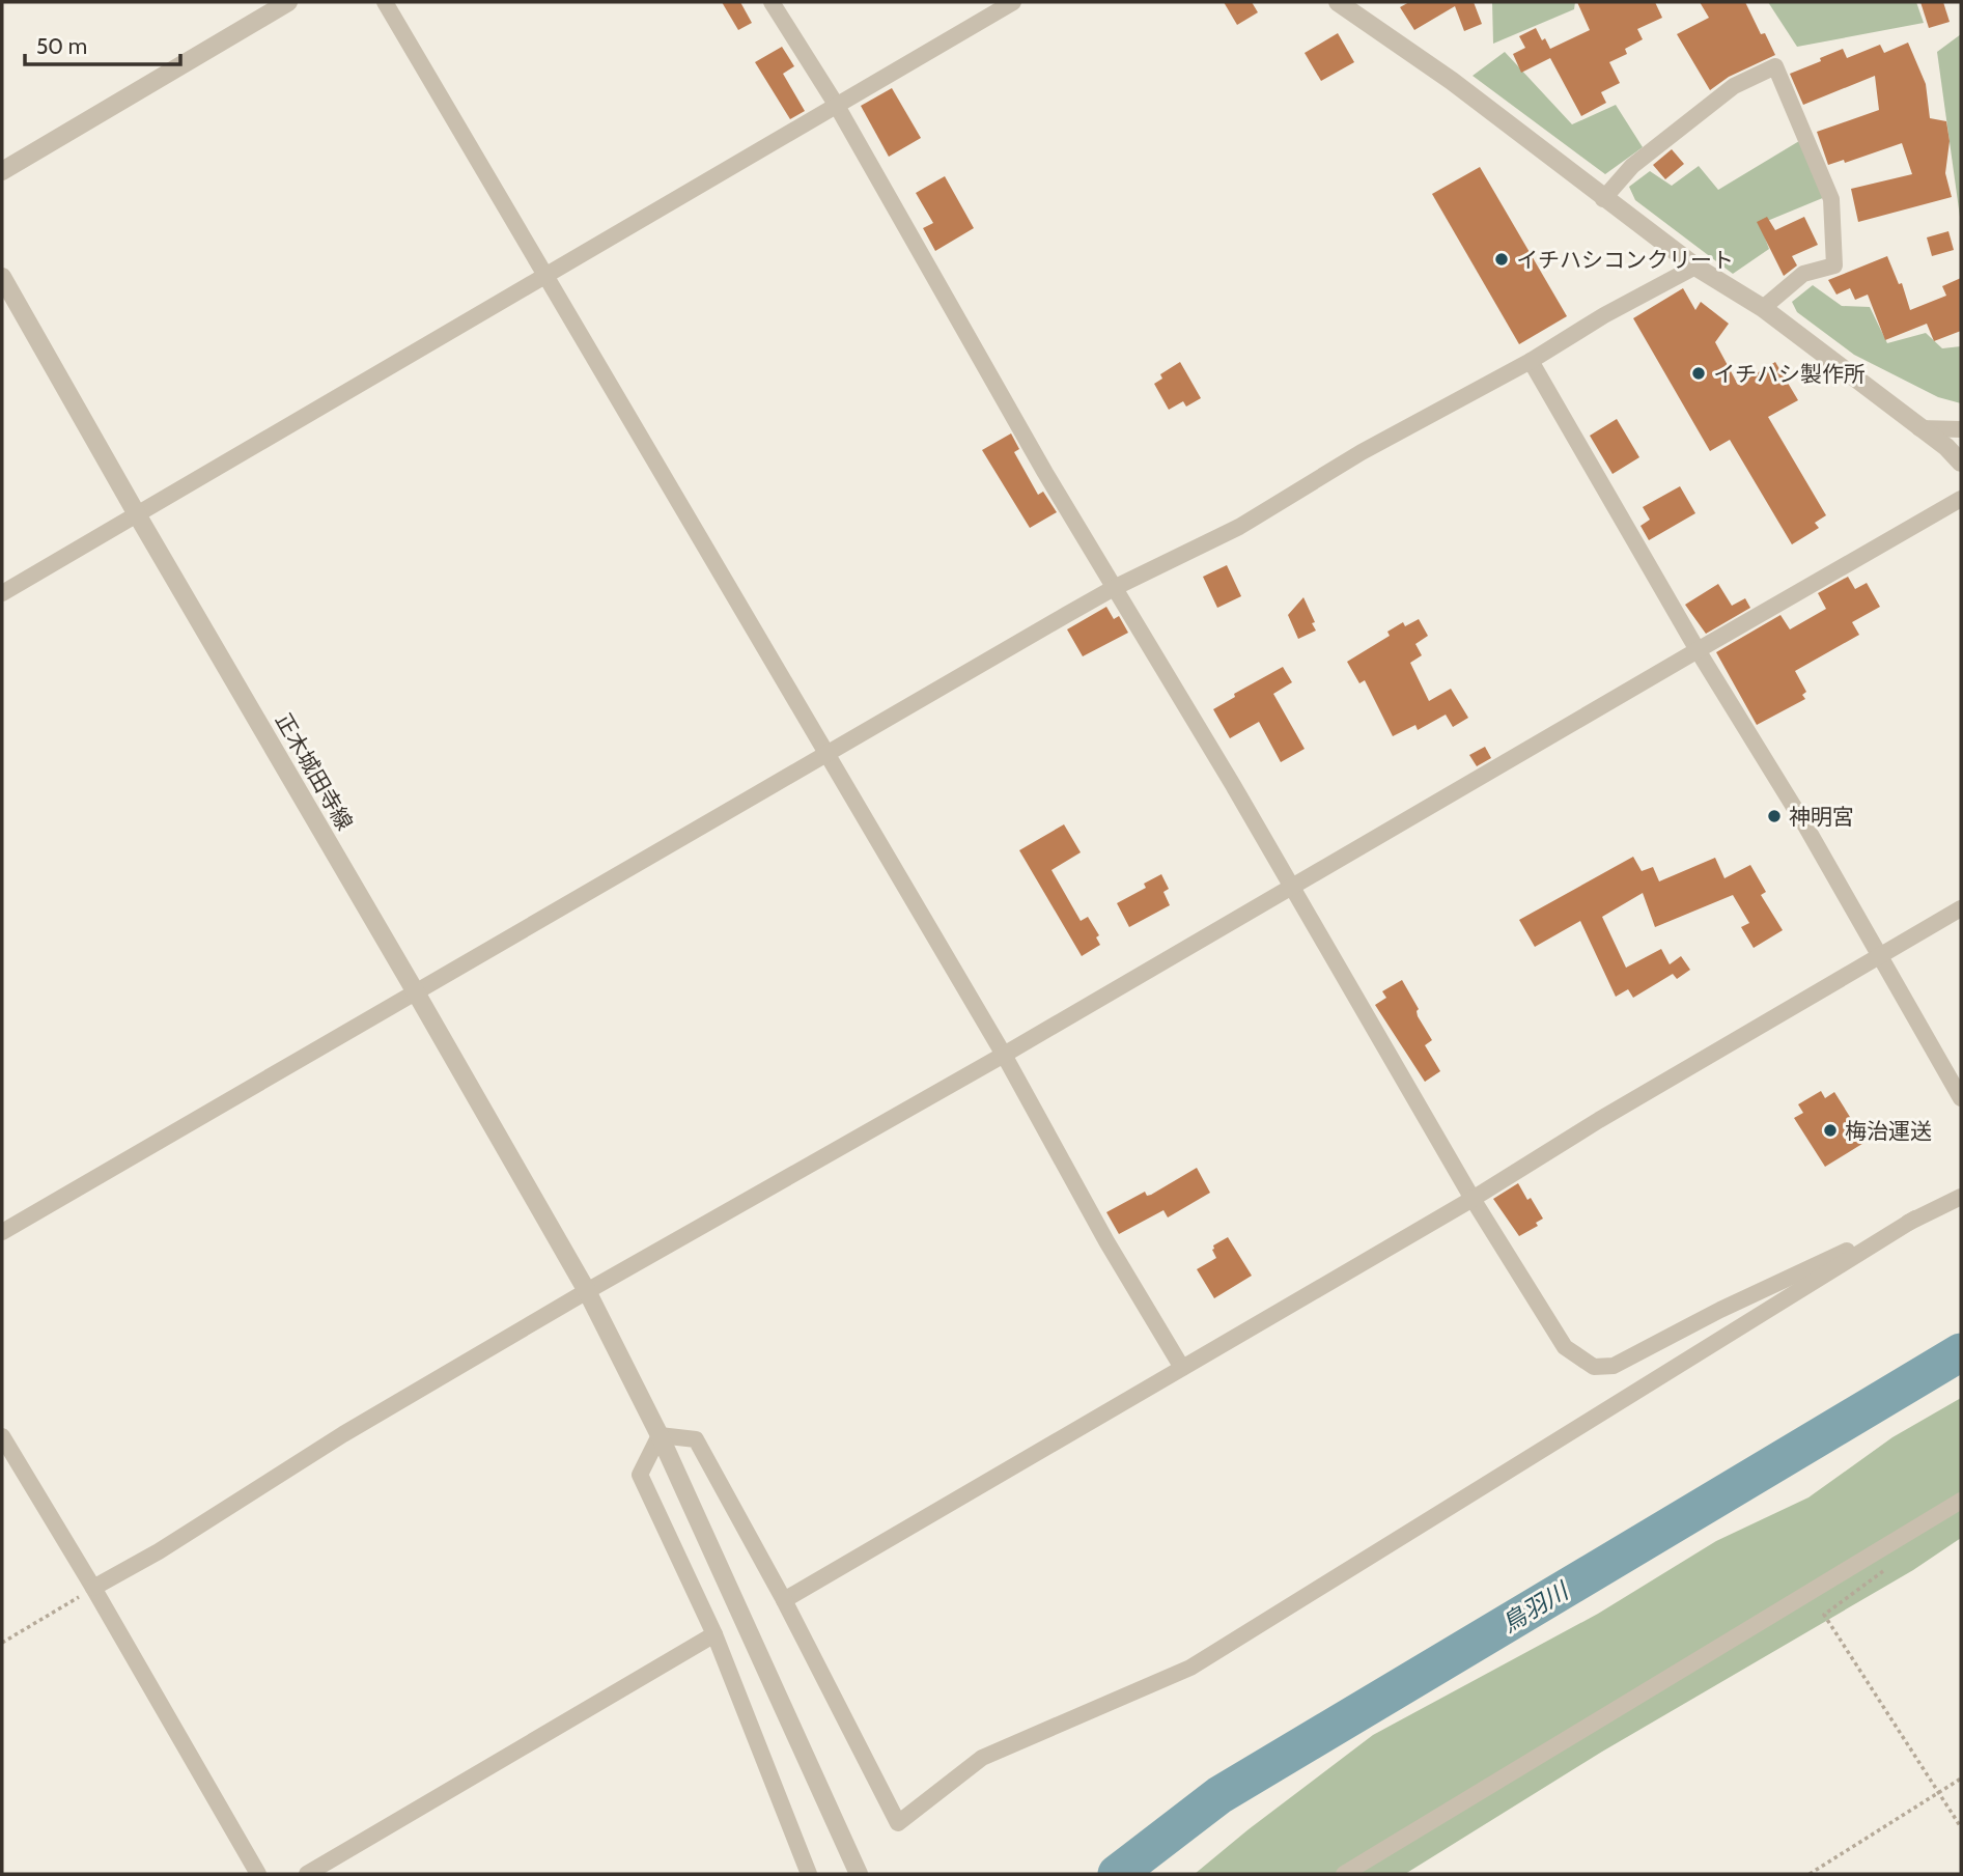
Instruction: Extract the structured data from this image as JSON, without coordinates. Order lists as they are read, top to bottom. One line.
{"streets":{"street":["正木城田寺線"]},"water":["鳥羽川"],"places":["イチハシコンクリート","イチハシ製作所","神明宮","梅治運送"],"scale_bar":"50 m"}
